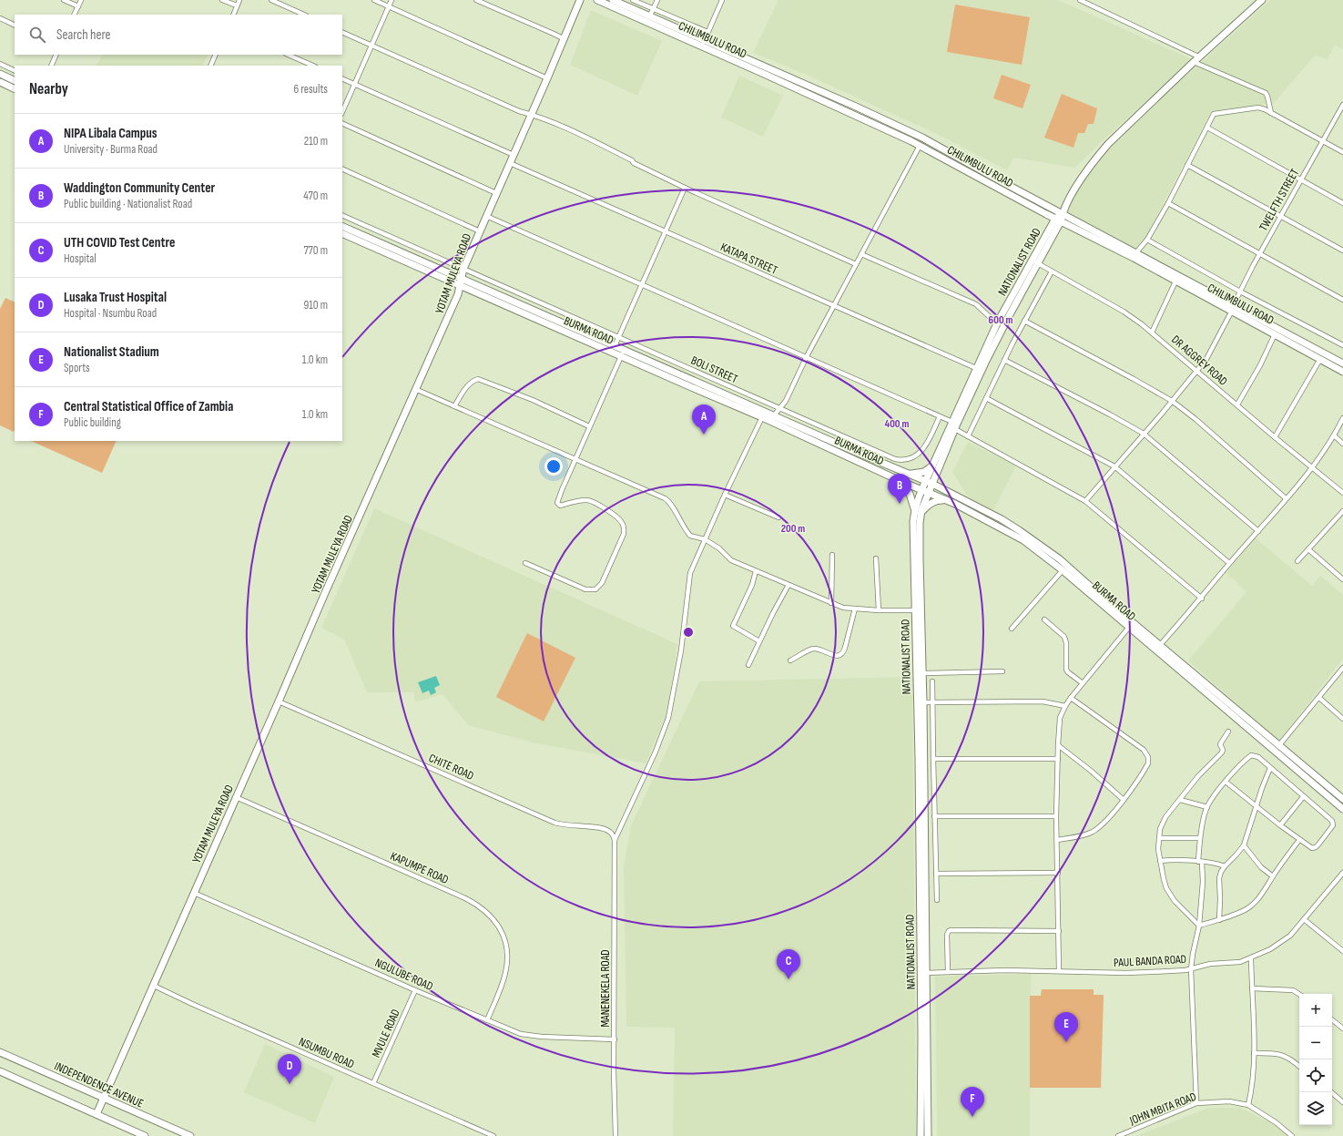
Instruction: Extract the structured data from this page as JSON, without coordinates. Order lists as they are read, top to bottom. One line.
{"streets":{"main road":["CHILIMBULU ROAD","NATIONALIST ROAD","YOTAM MULEYA ROAD","BURMA ROAD","INDEPENDENCE AVENUE"],"street":["TWELFTH STREET","KATAPA STREET","DR AGGREY ROAD","BOLI STREET","CHITE ROAD","KAPUMPE ROAD","PAUL BANDA ROAD","NGULUBE ROAD","MANENEKELA ROAD","MVULE ROAD","NSUMBU ROAD","JOHN MBITA ROAD"]},"crossings":[["CHILIMBULU ROAD","TWELFTH STREET"],["CHILIMBULU ROAD","NATIONALIST ROAD"],["TWELFTH STREET","DR AGGREY ROAD"],["KATAPA STREET","NATIONALIST ROAD"],["KATAPA STREET","YOTAM MULEYA ROAD"],["NATIONALIST ROAD","BURMA ROAD"],["NATIONALIST ROAD","DR AGGREY ROAD"],["NATIONALIST ROAD","PAUL BANDA ROAD"],["YOTAM MULEYA ROAD","BURMA ROAD"],["YOTAM MULEYA ROAD","BOLI STREET"],["YOTAM MULEYA ROAD","CHITE ROAD"],["YOTAM MULEYA ROAD","KAPUMPE ROAD"],["YOTAM MULEYA ROAD","NGULUBE ROAD"],["YOTAM MULEYA ROAD","NSUMBU ROAD"],["YOTAM MULEYA ROAD","INDEPENDENCE AVENUE"],["CHITE ROAD","MANENEKELA ROAD"],["KAPUMPE ROAD","NGULUBE ROAD"],["NGULUBE ROAD","MANENEKELA ROAD"],["NGULUBE ROAD","MVULE ROAD"],["MVULE ROAD","NSUMBU ROAD"]],"page":{"search":"Search here","heading":["Nearby","6 results"],"list":[{"mark":"A","name":"NIPA Libala Campus","note":"University · Burma Road","value":"210 m"},{"mark":"B","name":"Waddington Community Center","note":"Public building · Nationalist Road","value":"470 m"},{"mark":"C","name":"UTH COVID Test Centre","note":"Hospital","value":"770 m"},{"mark":"D","name":"Lusaka Trust Hospital","note":"Hospital · Nsumbu Road","value":"910 m"},{"mark":"E","name":"Nationalist Stadium","note":"Sports","value":"1.0 km"},{"mark":"F","name":"Central Statistical Office of Zambia","note":"Public building","value":"1.0 km"}],"pins":["A","B","C","E","D","F"],"map_buttons":["+","−"]},"rings":["600 m","400 m","200 m"]}
